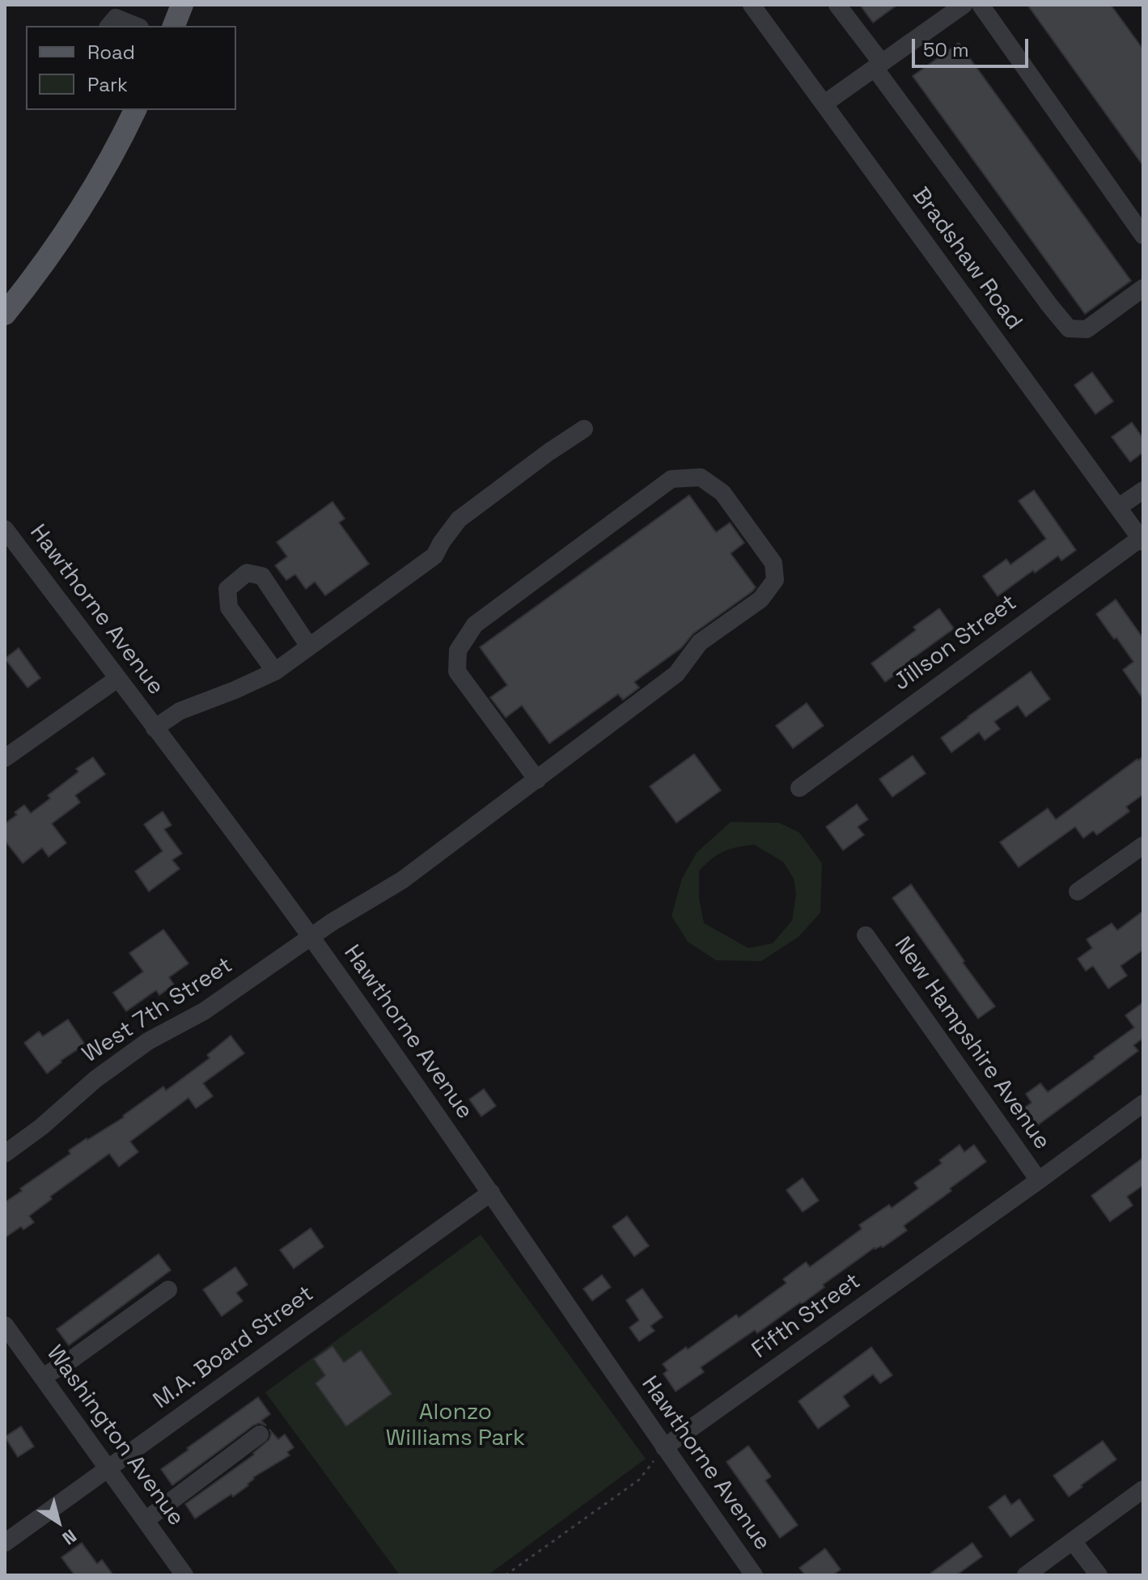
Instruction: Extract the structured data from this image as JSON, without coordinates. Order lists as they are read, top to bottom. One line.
{"streets":{"street":["Bradshaw Road","Hawthorne Avenue","Jillson Street","West 7th Street","New Hampshire Avenue","Fifth Street","M.A. Board Street","Washington Avenue"]},"crossings":[["Bradshaw Road","Jillson Street"],["Hawthorne Avenue","West 7th Street"],["Hawthorne Avenue","Fifth Street"],["Hawthorne Avenue","M.A. Board Street"],["New Hampshire Avenue","Fifth Street"],["M.A. Board Street","Washington Avenue"]],"parks":["Alonzo Williams Park"],"legend":["Road","Park"],"scale_bar":"50 m","north":"bottom right"}
